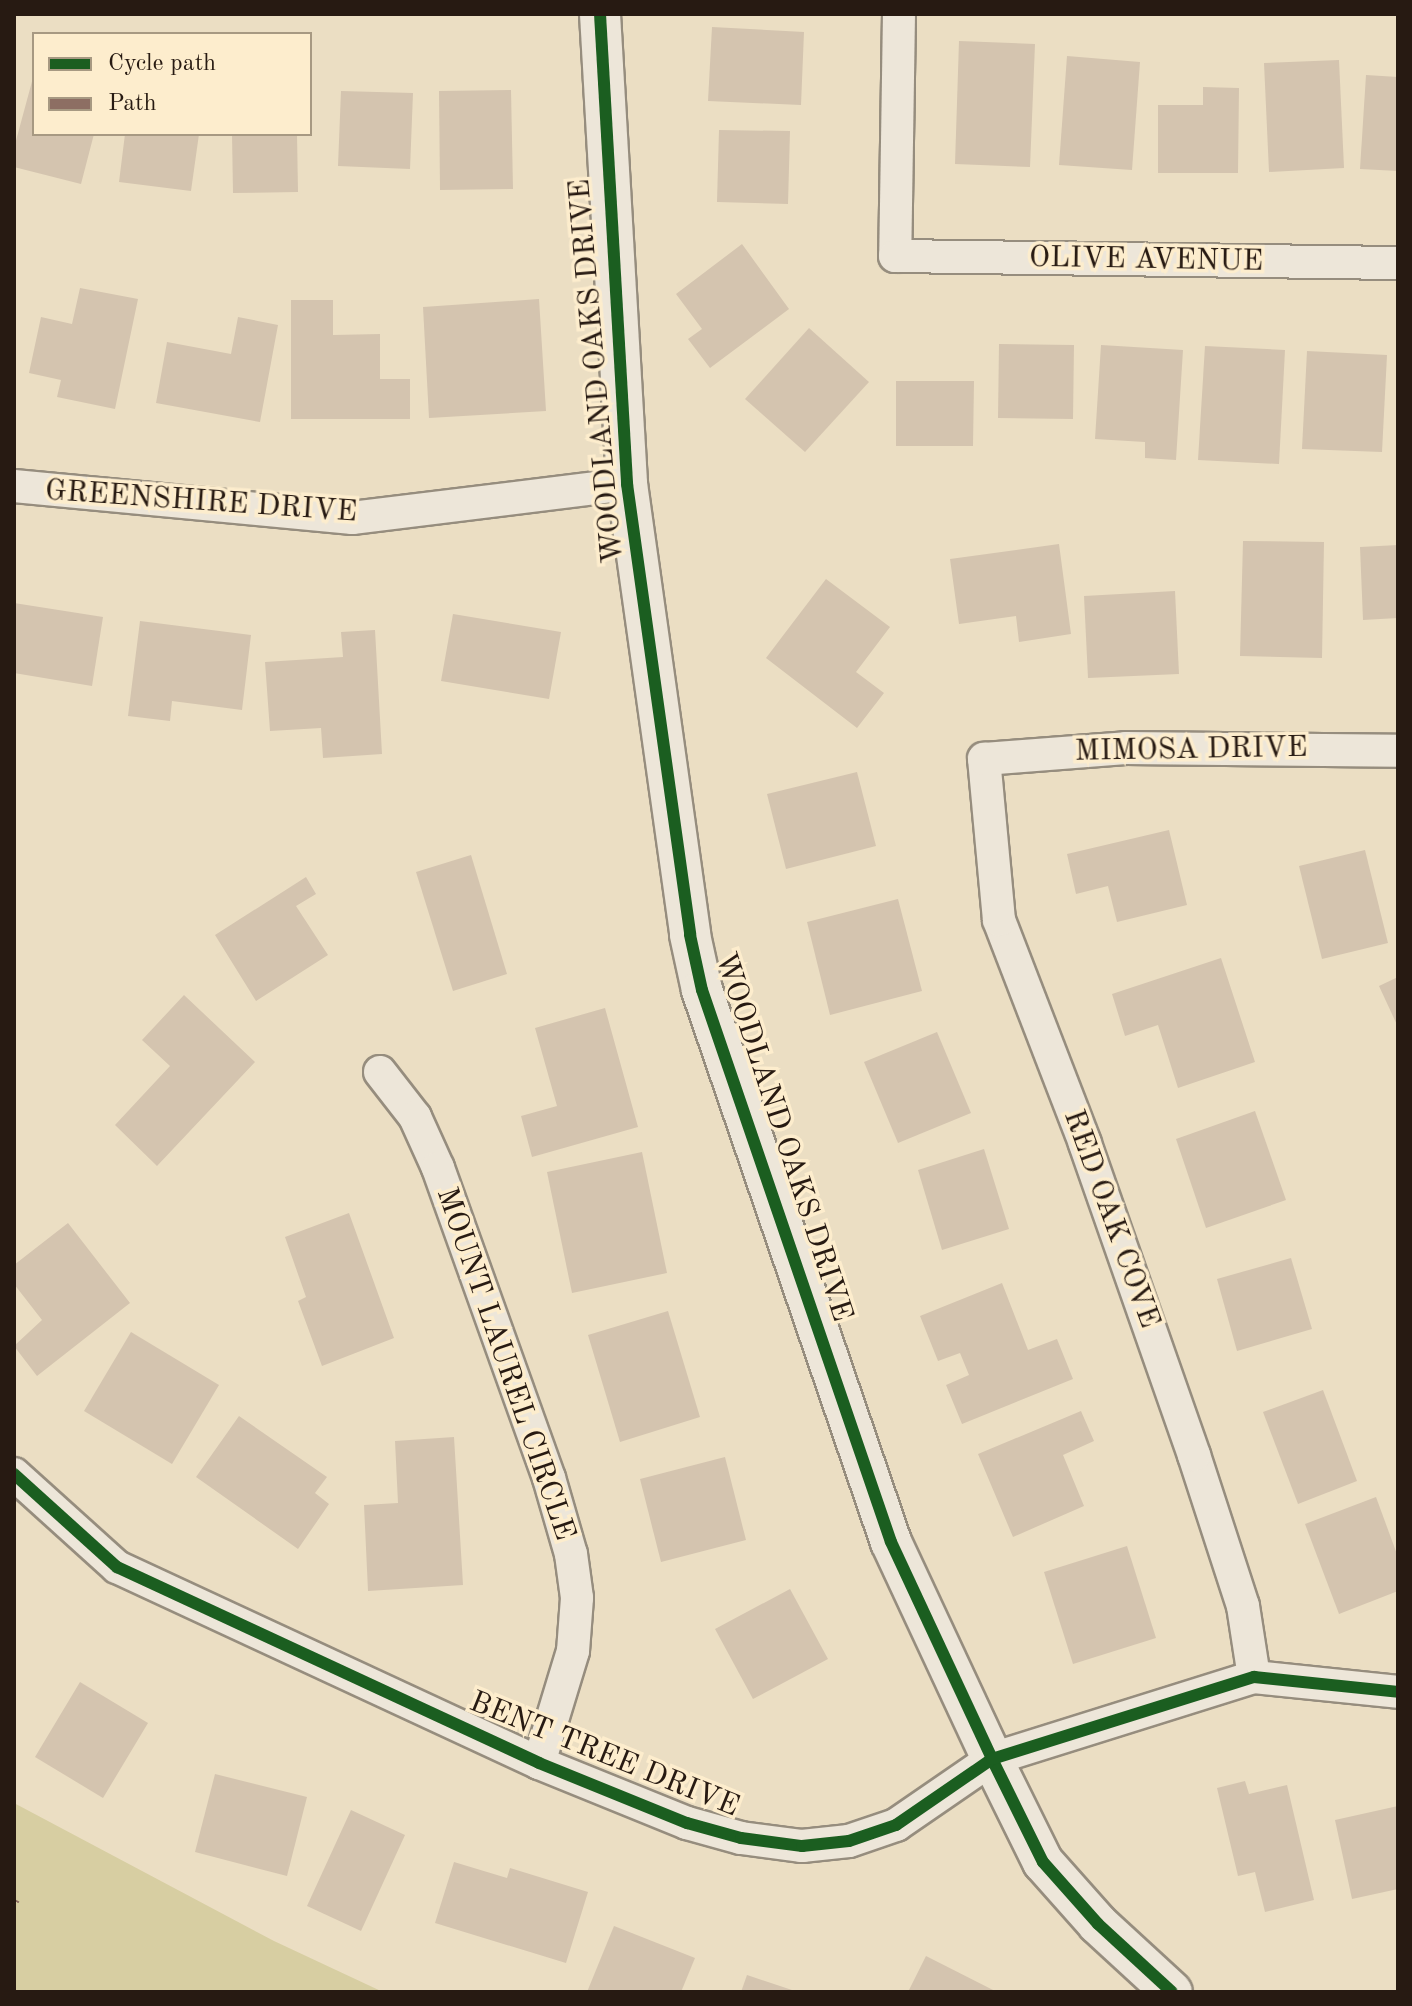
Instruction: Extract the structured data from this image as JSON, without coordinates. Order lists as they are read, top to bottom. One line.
{"streets":{"street":["OLIVE AVENUE","WOODLAND OAKS DRIVE","GREENSHIRE DRIVE","MIMOSA DRIVE","RED OAK COVE","MOUNT LAUREL CIRCLE","BENT TREE DRIVE"]},"crossings":[["WOODLAND OAKS DRIVE","GREENSHIRE DRIVE"],["WOODLAND OAKS DRIVE","BENT TREE DRIVE"],["MIMOSA DRIVE","RED OAK COVE"],["RED OAK COVE","BENT TREE DRIVE"],["MOUNT LAUREL CIRCLE","BENT TREE DRIVE"]],"legend":["Cycle path","Path"]}
